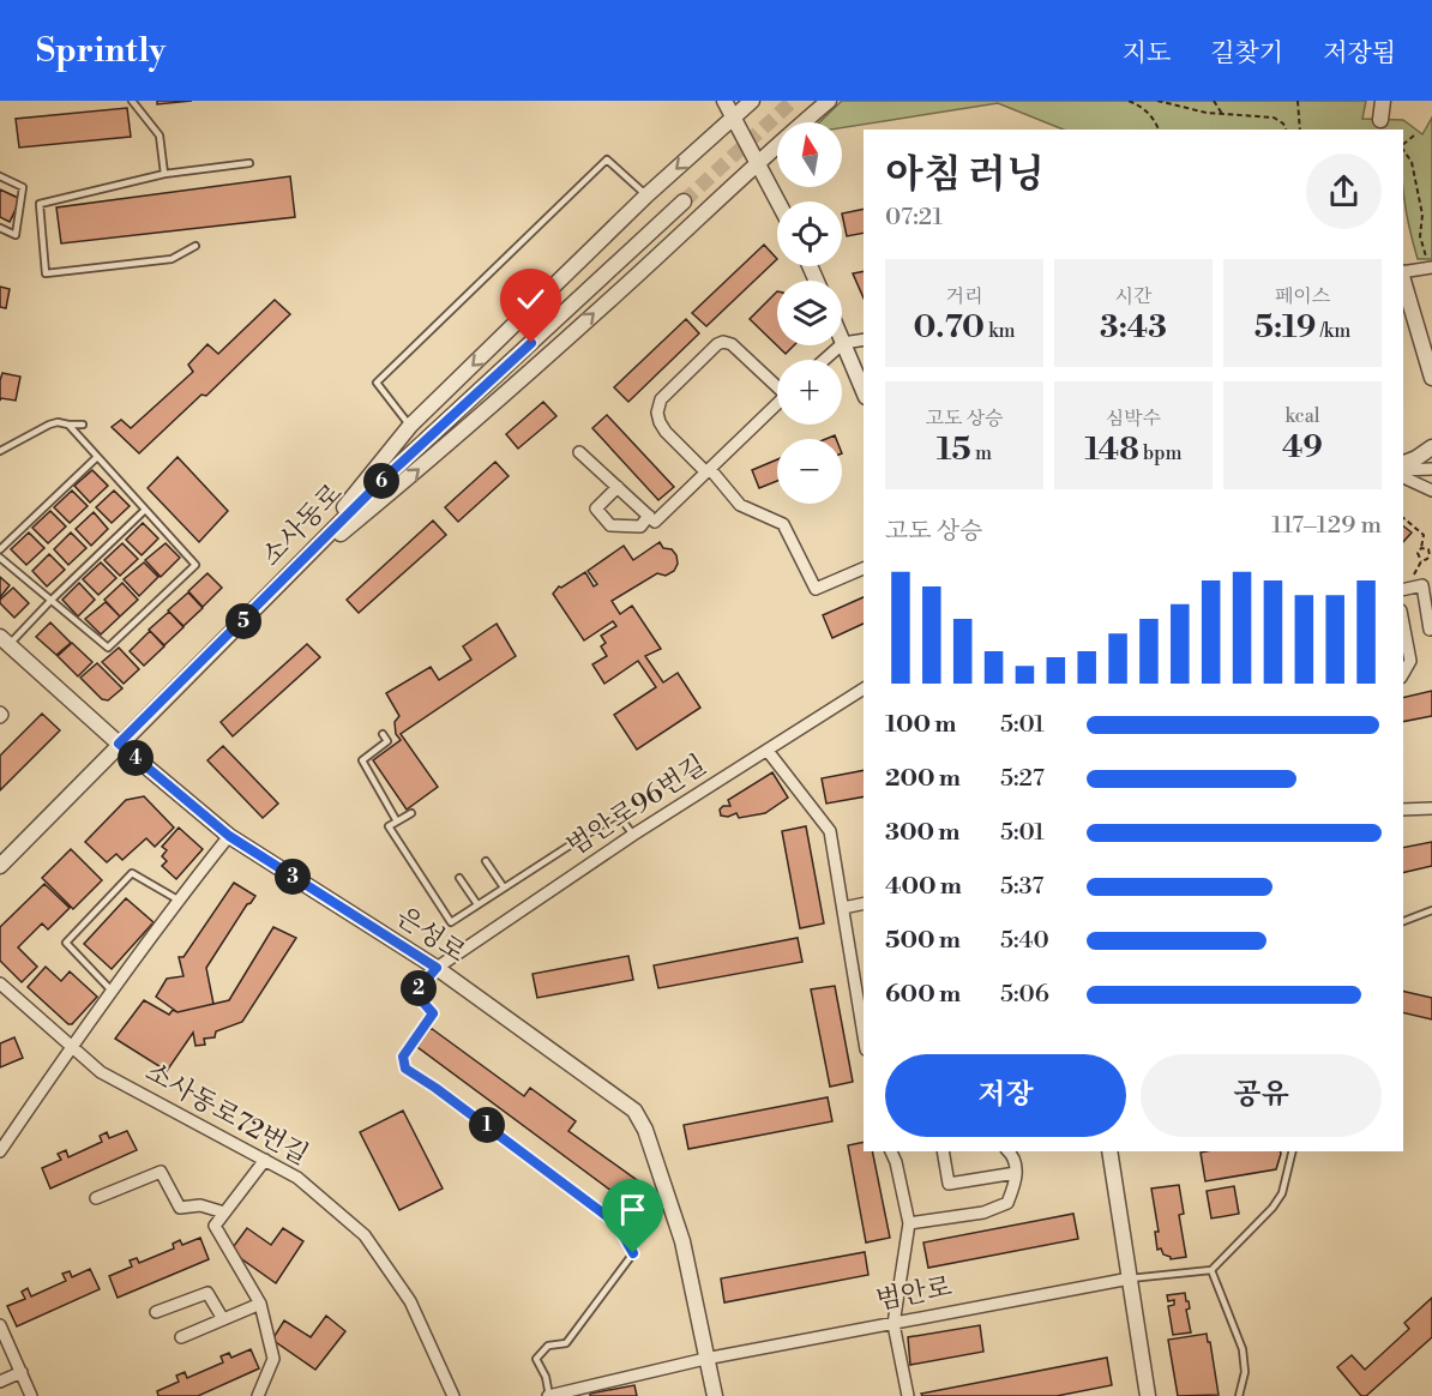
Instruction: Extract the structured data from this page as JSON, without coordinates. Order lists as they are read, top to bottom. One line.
{"streets":{"street":["소사동로","범안로96번길","은성로","소사동로72번길","범안로"]},"crossings":[["소사동로","은성로"],["범안로96번길","은성로"],["은성로","범안로"]],"north":"top","page":{"header":"Sprintly","nav":["지도","길찾기","저장됨"],"map_buttons":["+","−"],"heading":["아침 러닝","07:21"],"stats":[["거리","0.70 km"],["시간","3:43"],["페이스","5:19 /km"],["고도 상승","15 m"],["심박수","148 bpm"],["kcal","49"]],"pins":["6","5","4","3","2","1"],"chart":["고도 상승","117–129 m"],"list":[{"name":"100 m","note":"5:01"},{"name":"200 m","note":"5:27"},{"name":"300 m","note":"5:01"},{"name":"400 m","note":"5:37"},{"name":"500 m","note":"5:40"},{"name":"600 m","note":"5:06"}],"buttons":["저장","공유"]}}
